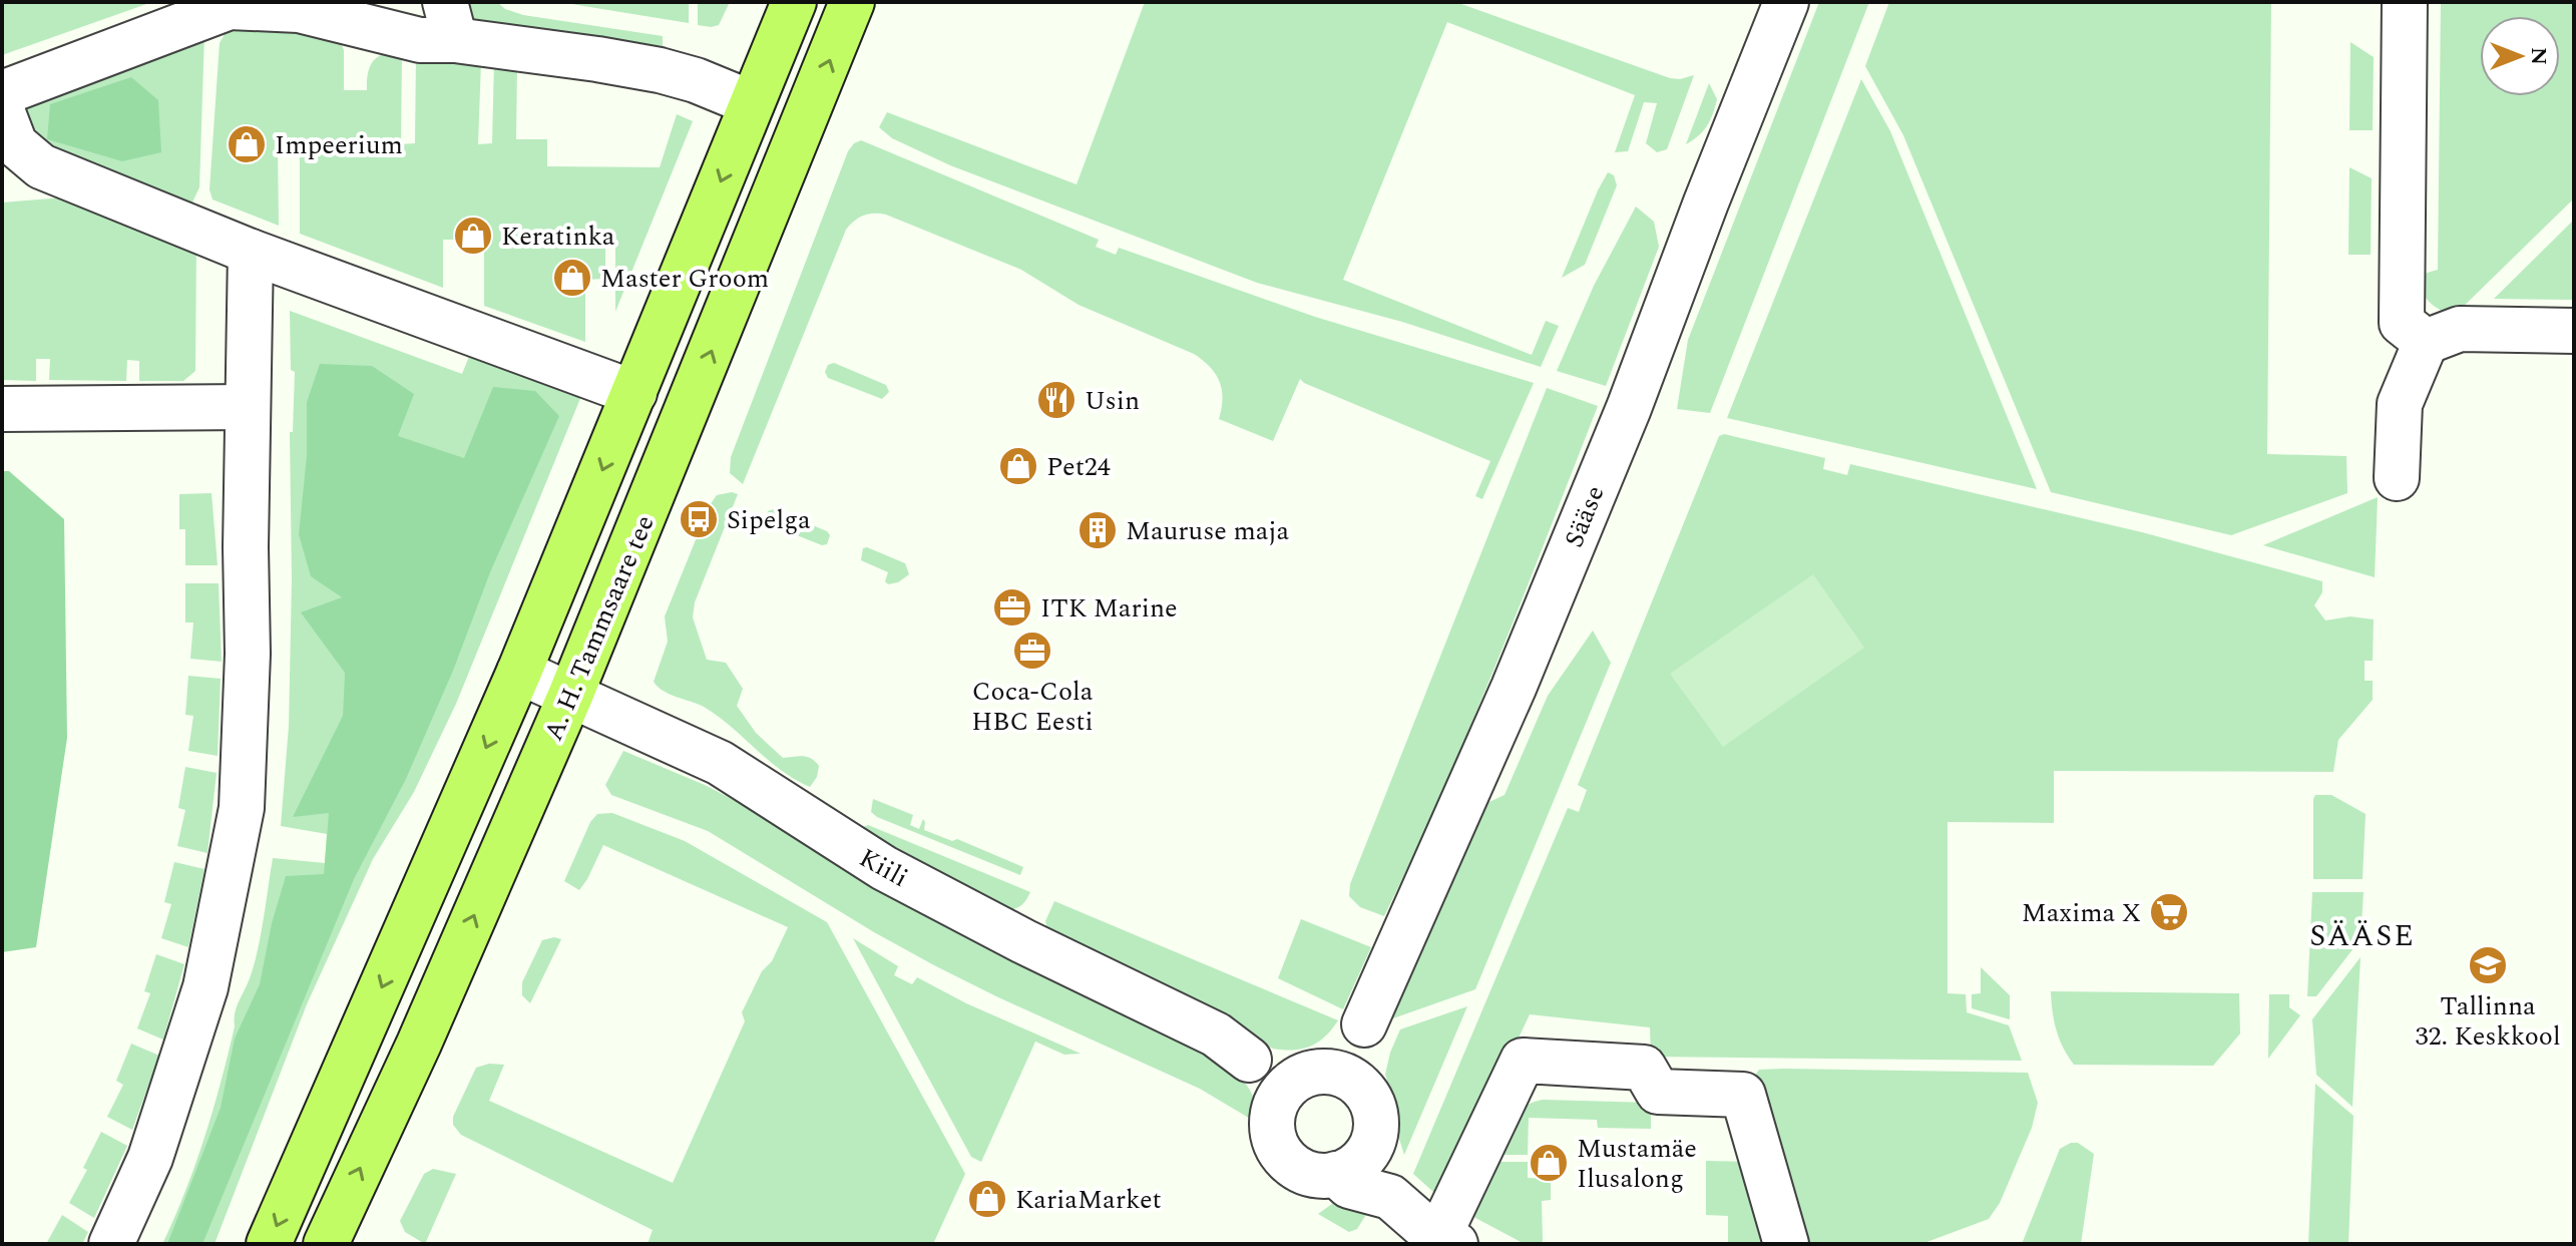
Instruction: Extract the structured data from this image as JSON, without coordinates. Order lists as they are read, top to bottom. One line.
{"streets":{"main road":["A. H. Tammsaare tee"],"street":["Sääse","Kiili"]},"crossings":[["A. H. Tammsaare tee","Kiili"]],"districts":["SÄÄSE"],"places":{"shop":["Impeerium","Keratinka","Master Groom","Pet24","Mustamäe Ilusalong","KariaMarket"],"restaurant":["Usin"],"bus stop":["Sipelga"],"building":["Mauruse maja"],"office":["ITK Marine","Coca-Cola HBC Eesti"],"supermarket":["Maxima X"],"school or university":["Tallinna 32. Keskkool"]},"north":"right"}
